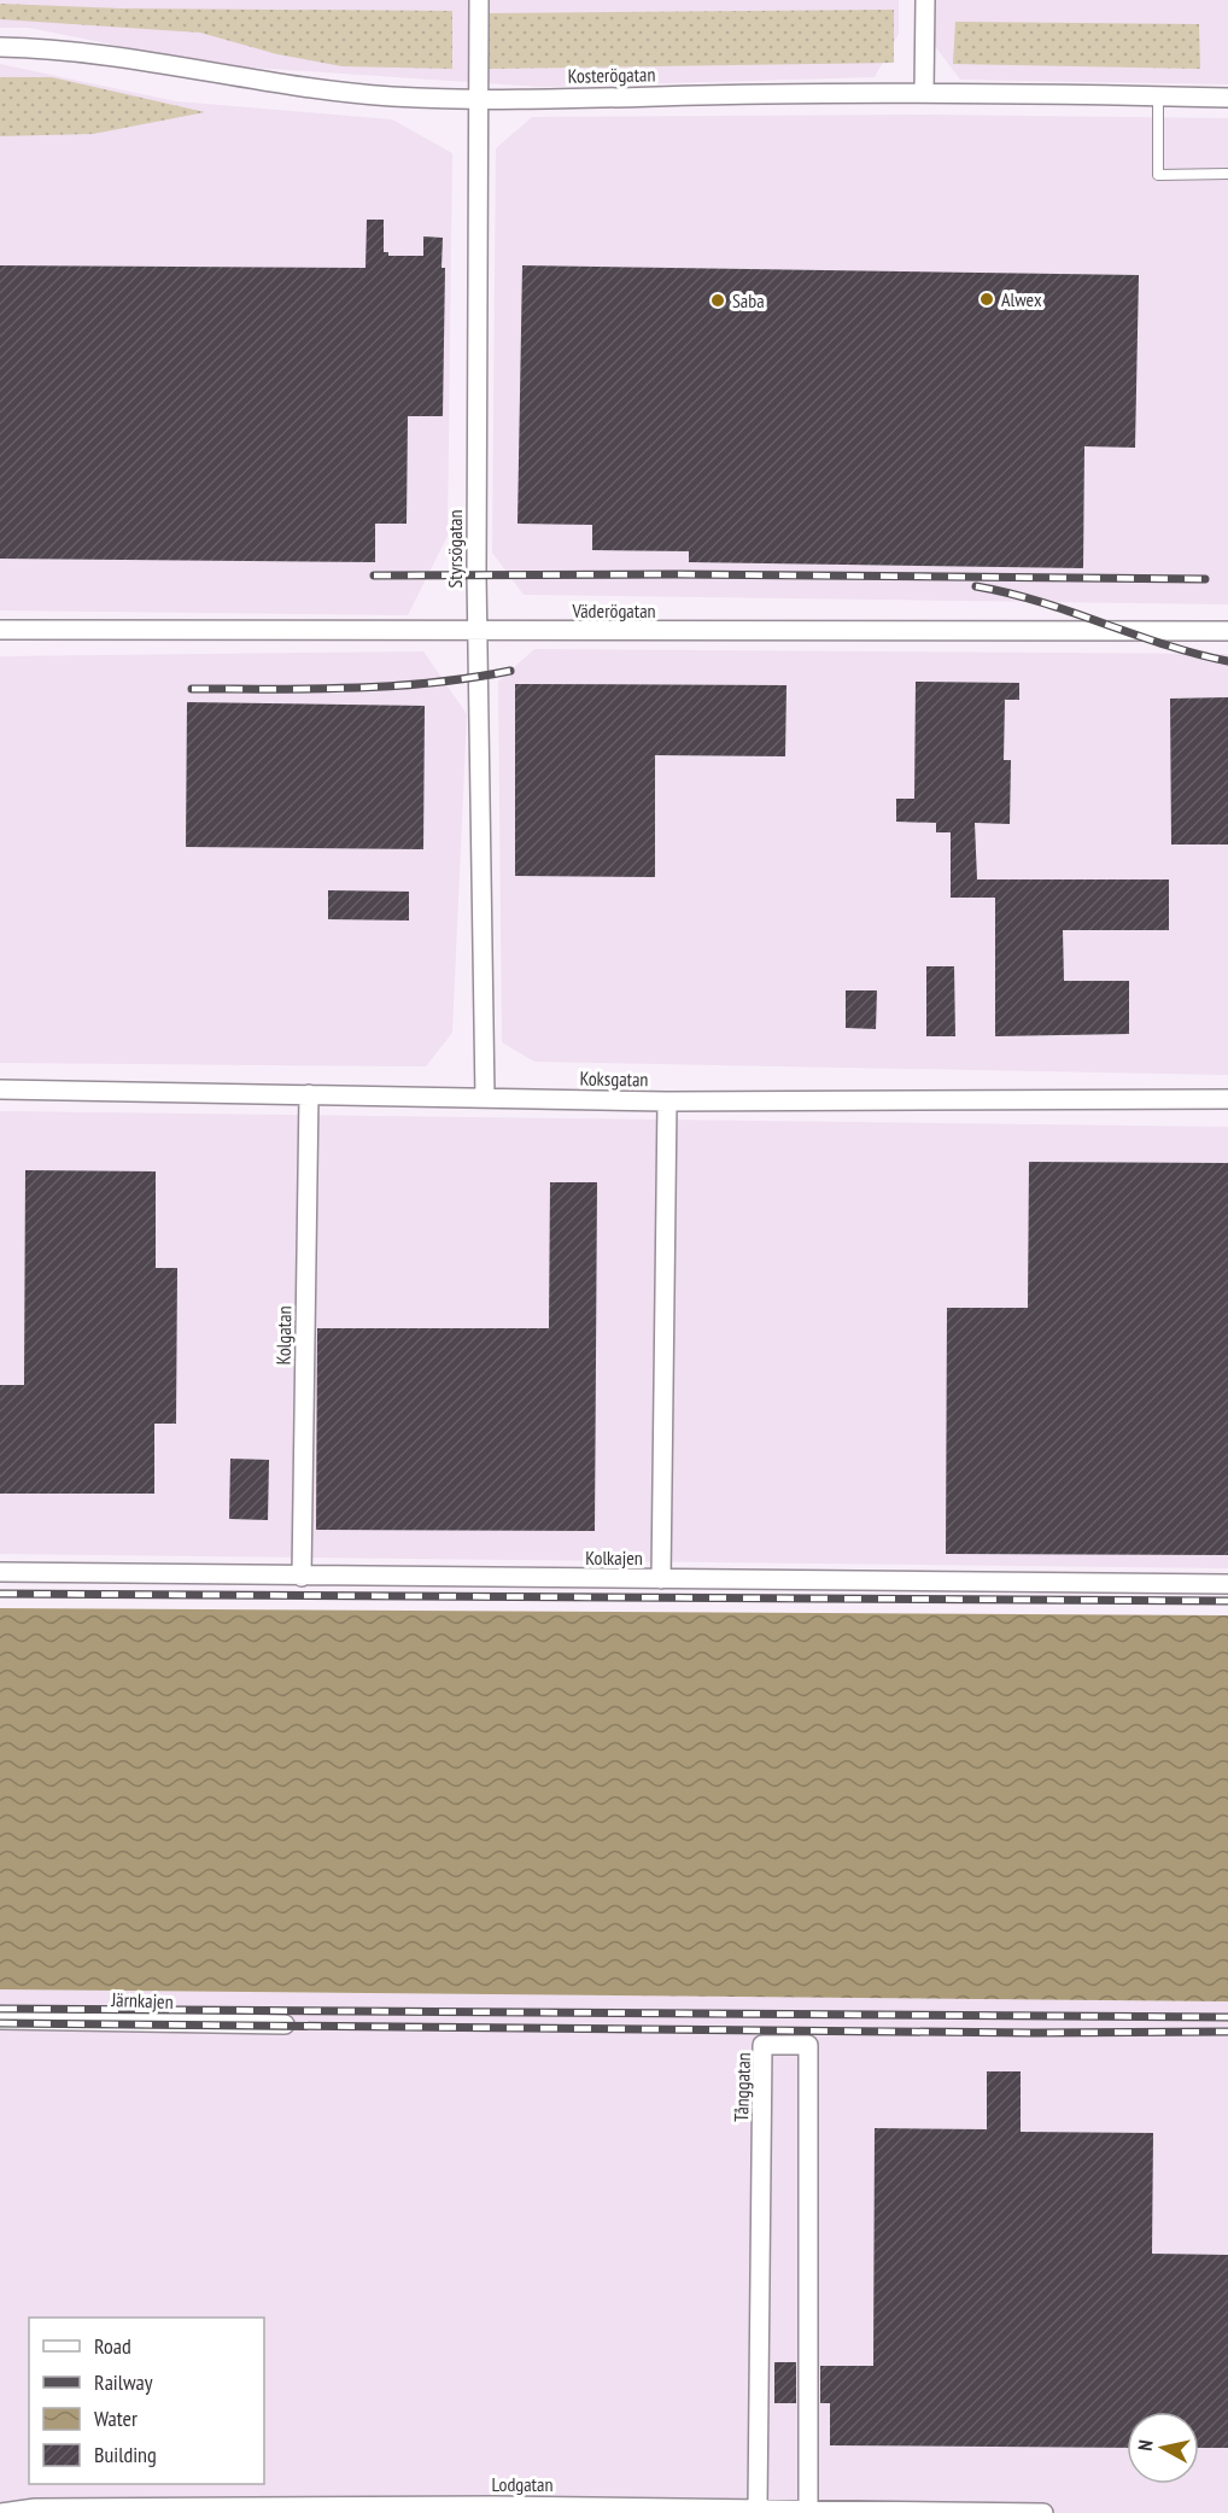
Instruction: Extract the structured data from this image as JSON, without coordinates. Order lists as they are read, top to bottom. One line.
{"streets":{"street":["Kosterögatan","Styrsögatan","Väderögatan","Koksgatan","Kolgatan","Kolkajen","Järnkajen","Tånggatan","Lodgatan"]},"crossings":[["Kosterögatan","Styrsögatan"],["Styrsögatan","Väderögatan"],["Styrsögatan","Koksgatan"],["Koksgatan","Kolgatan"],["Kolgatan","Kolkajen"],["Tånggatan","Lodgatan"]],"places":["Alwex","Saba"],"legend":["Road","Railway","Water","Building"],"north":"left"}
